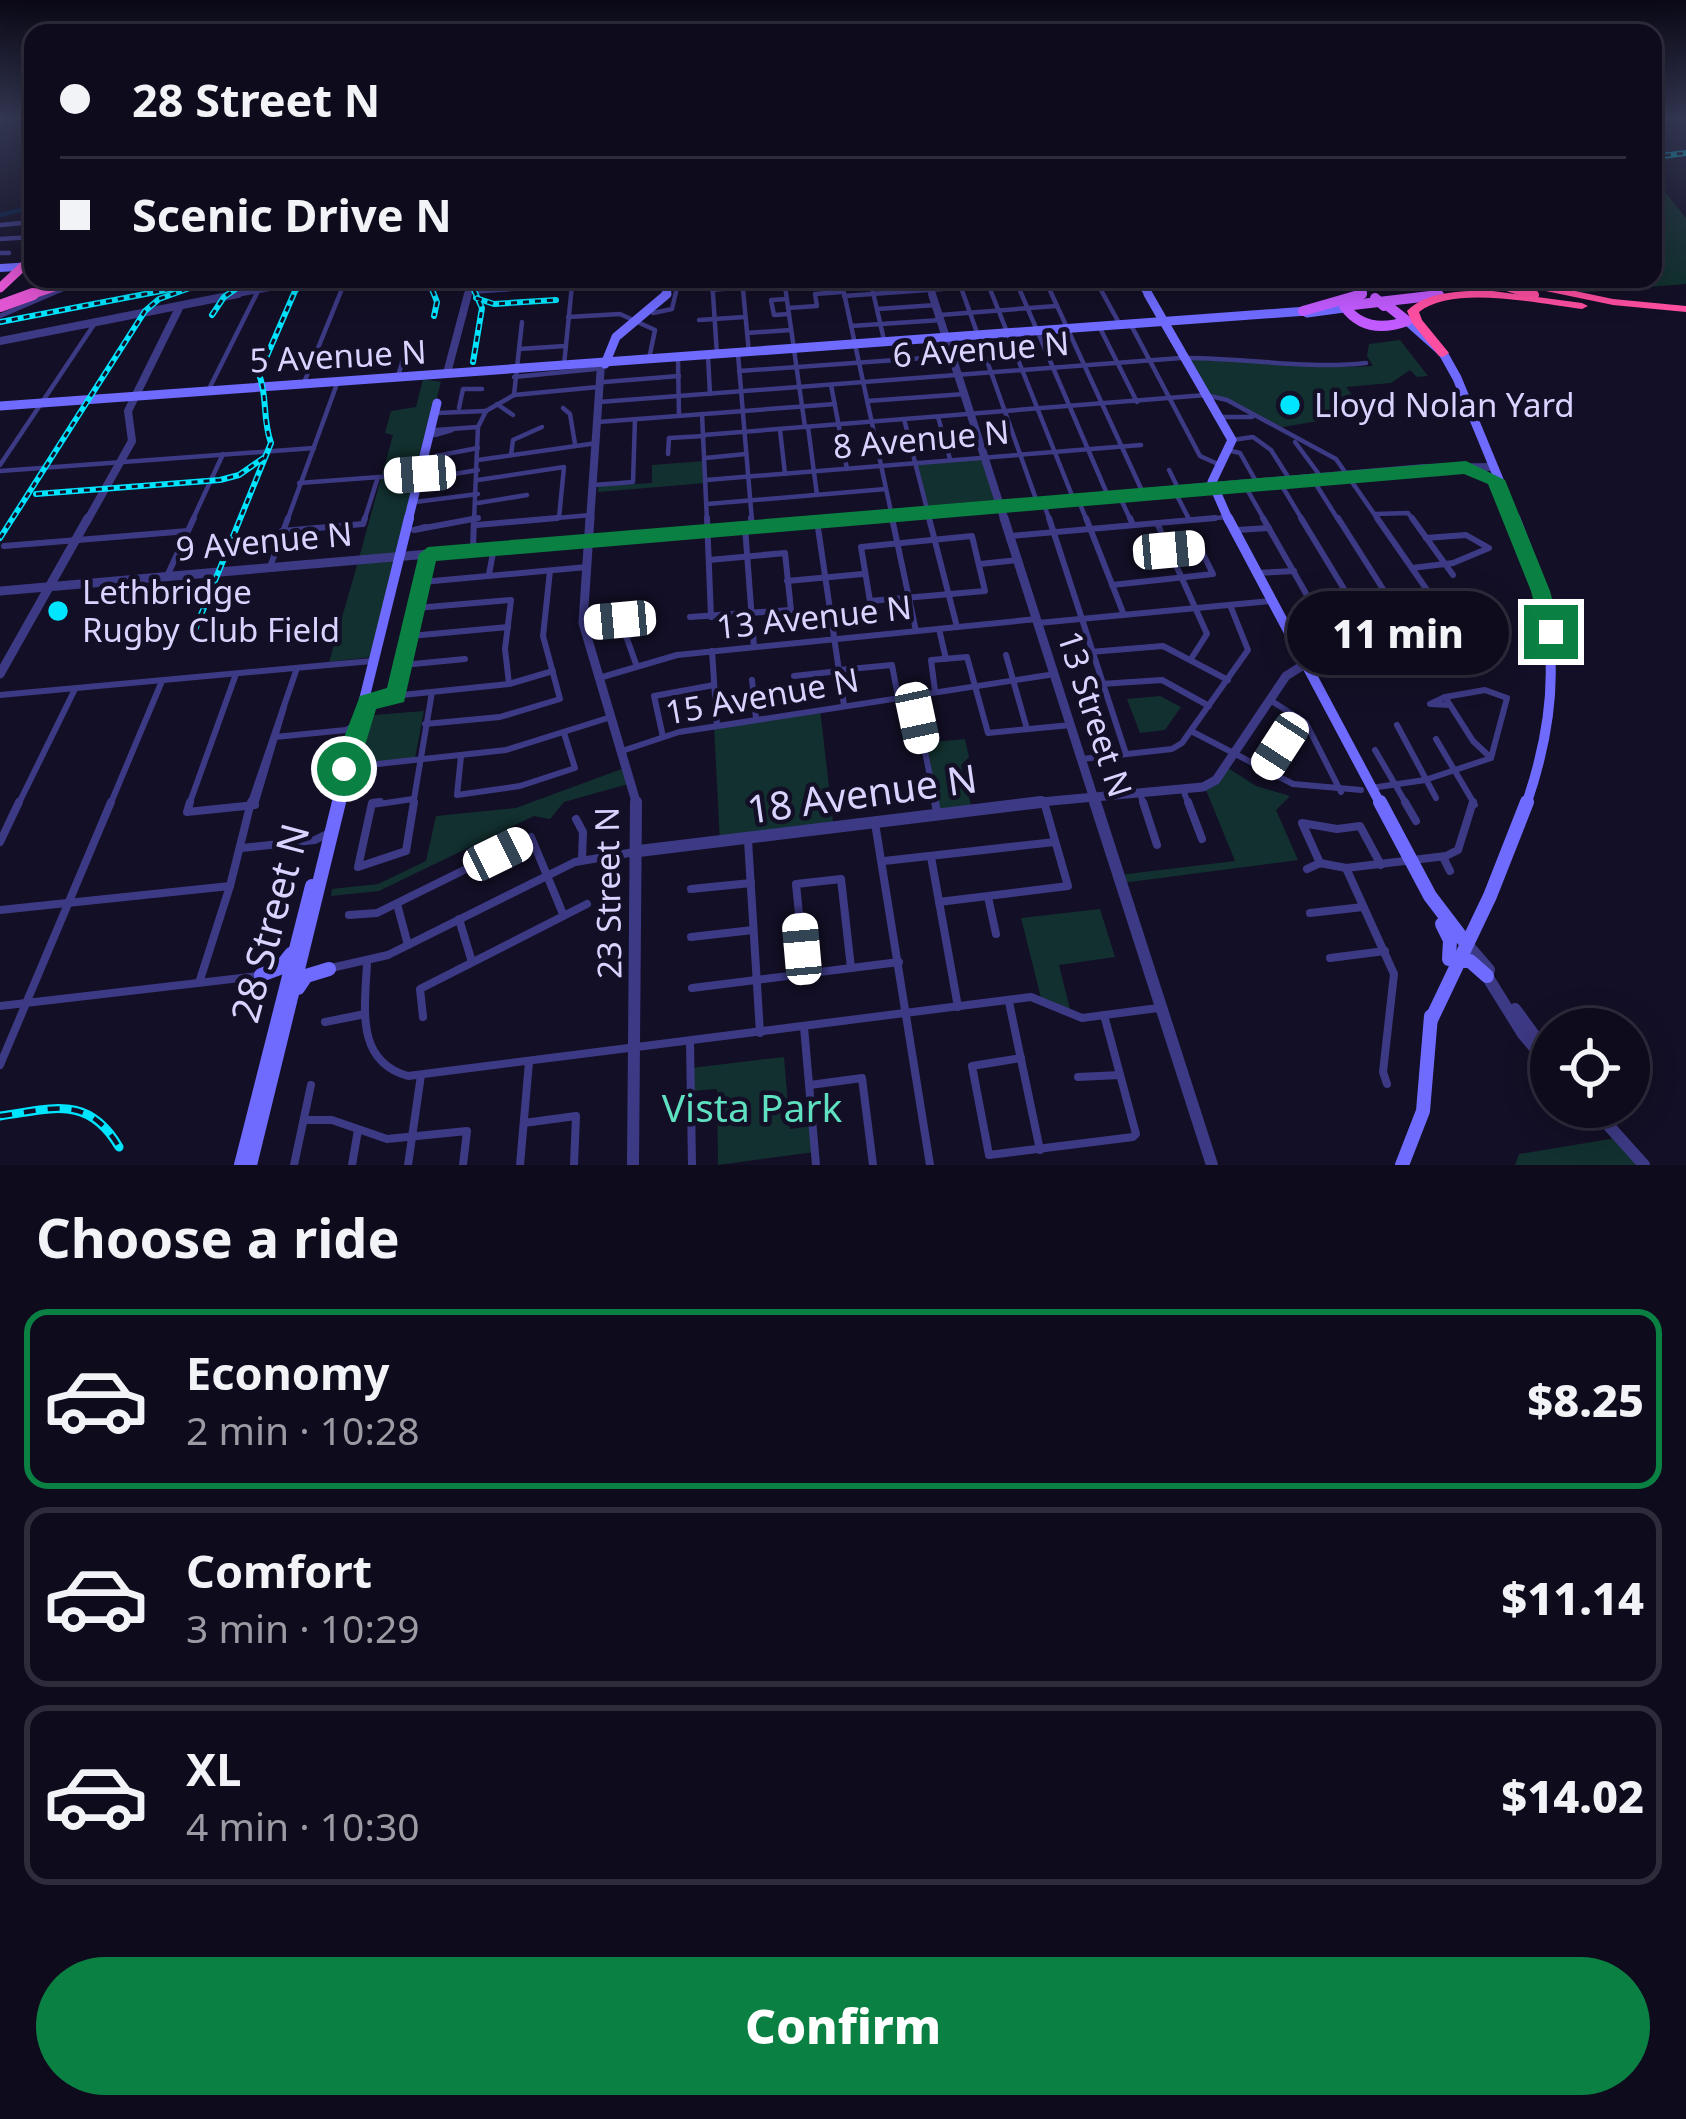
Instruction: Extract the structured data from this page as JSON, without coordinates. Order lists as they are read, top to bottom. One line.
{"streets":{"main road":["5 Avenue N","28 Street N"],"street":["6 Avenue N","8 Avenue N","9 Avenue N","13 Avenue N","15 Avenue N","13 Street N","18 Avenue N","23 Street N"]},"crossings":[["6 Avenue N","13 Street N"],["6 Avenue N","23 Street N"],["5 Avenue N","13 Street N"],["5 Avenue N","23 Street N"],["5 Avenue N","28 Street N"],["8 Avenue N","13 Street N"],["9 Avenue N","13 Street N"],["9 Avenue N","23 Street N"],["9 Avenue N","28 Street N"],["13 Avenue N","13 Street N"],["13 Avenue N","23 Street N"],["15 Avenue N","13 Street N"],["15 Avenue N","23 Street N"],["13 Street N","18 Avenue N"],["18 Avenue N","23 Street N"]],"parks":["Vista Park"],"places":["Lloyd Nolan Yard","Lethbridge Rugby Club Field"],"page":{"banner":["28 Street N","Scenic Drive N"],"bubble":"11 min","heading":"Choose a ride","list":[{"name":"Economy","note":"2 min · 10:28","value":"$8.25"},{"name":"Comfort","note":"3 min · 10:29","value":"$11.14"},{"name":"XL","note":"4 min · 10:30","value":"$14.02"}],"buttons":"Confirm"}}
